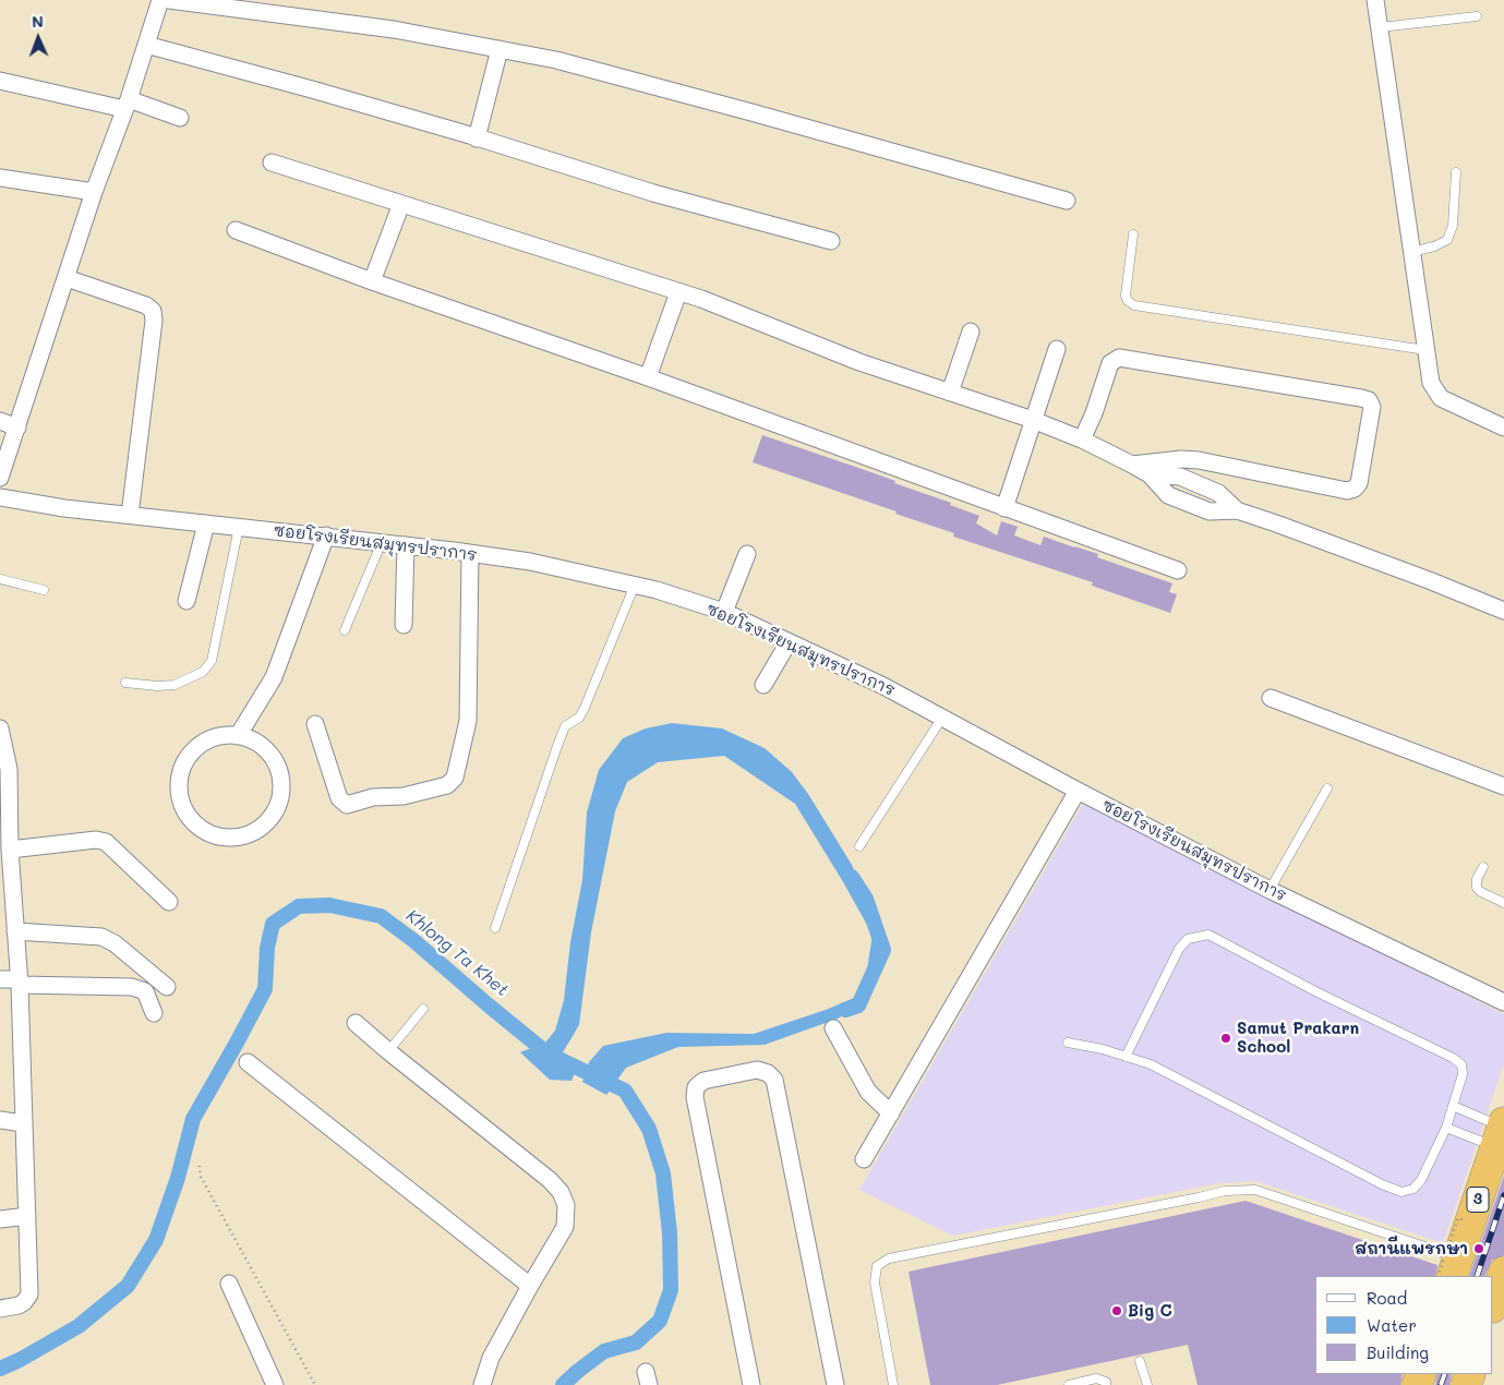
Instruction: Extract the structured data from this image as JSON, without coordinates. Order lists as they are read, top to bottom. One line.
{"streets":{"highway":["3"],"street":["ซอยโรงเรียนสมุทรปราการ"]},"water":["Khlong Ta Khet"],"places":["Samut Prakarn School","สถานีแพรกษา","Big C"],"legend":["Road","Water","Building"],"north":"top"}
